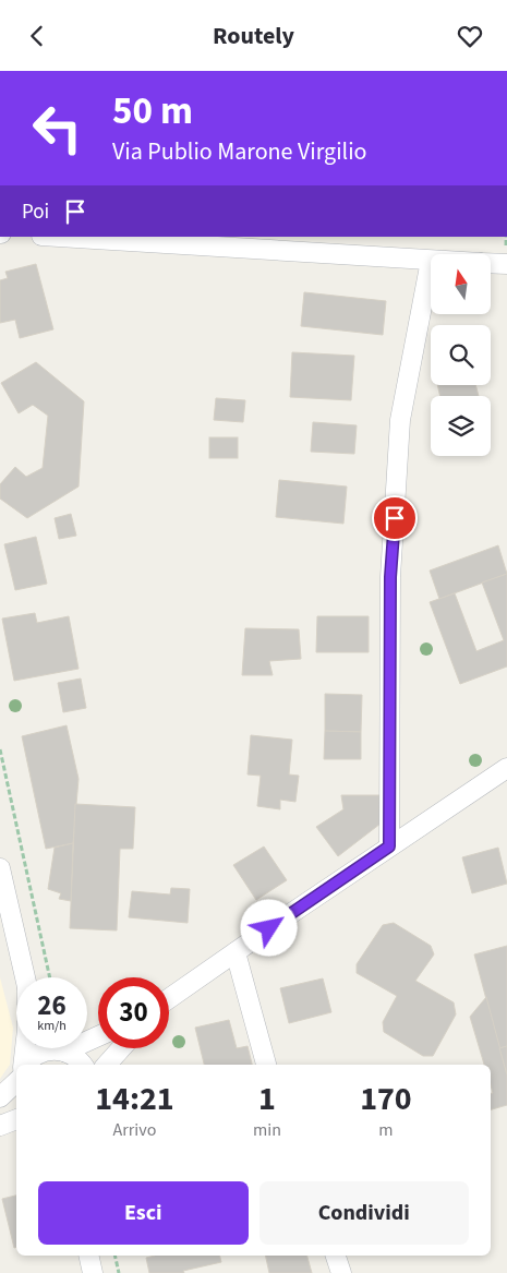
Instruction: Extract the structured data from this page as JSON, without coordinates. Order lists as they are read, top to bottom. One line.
{"north":"top","page":{"header":"Routely","turn":["50 m","Via Publio Marone Virgilio"],"then":"Poi","speed":"26 km/h","limit":"30","eta":["14:21","Arrivo","1","min","170","m"],"buttons":["Esci","Condividi"]}}
